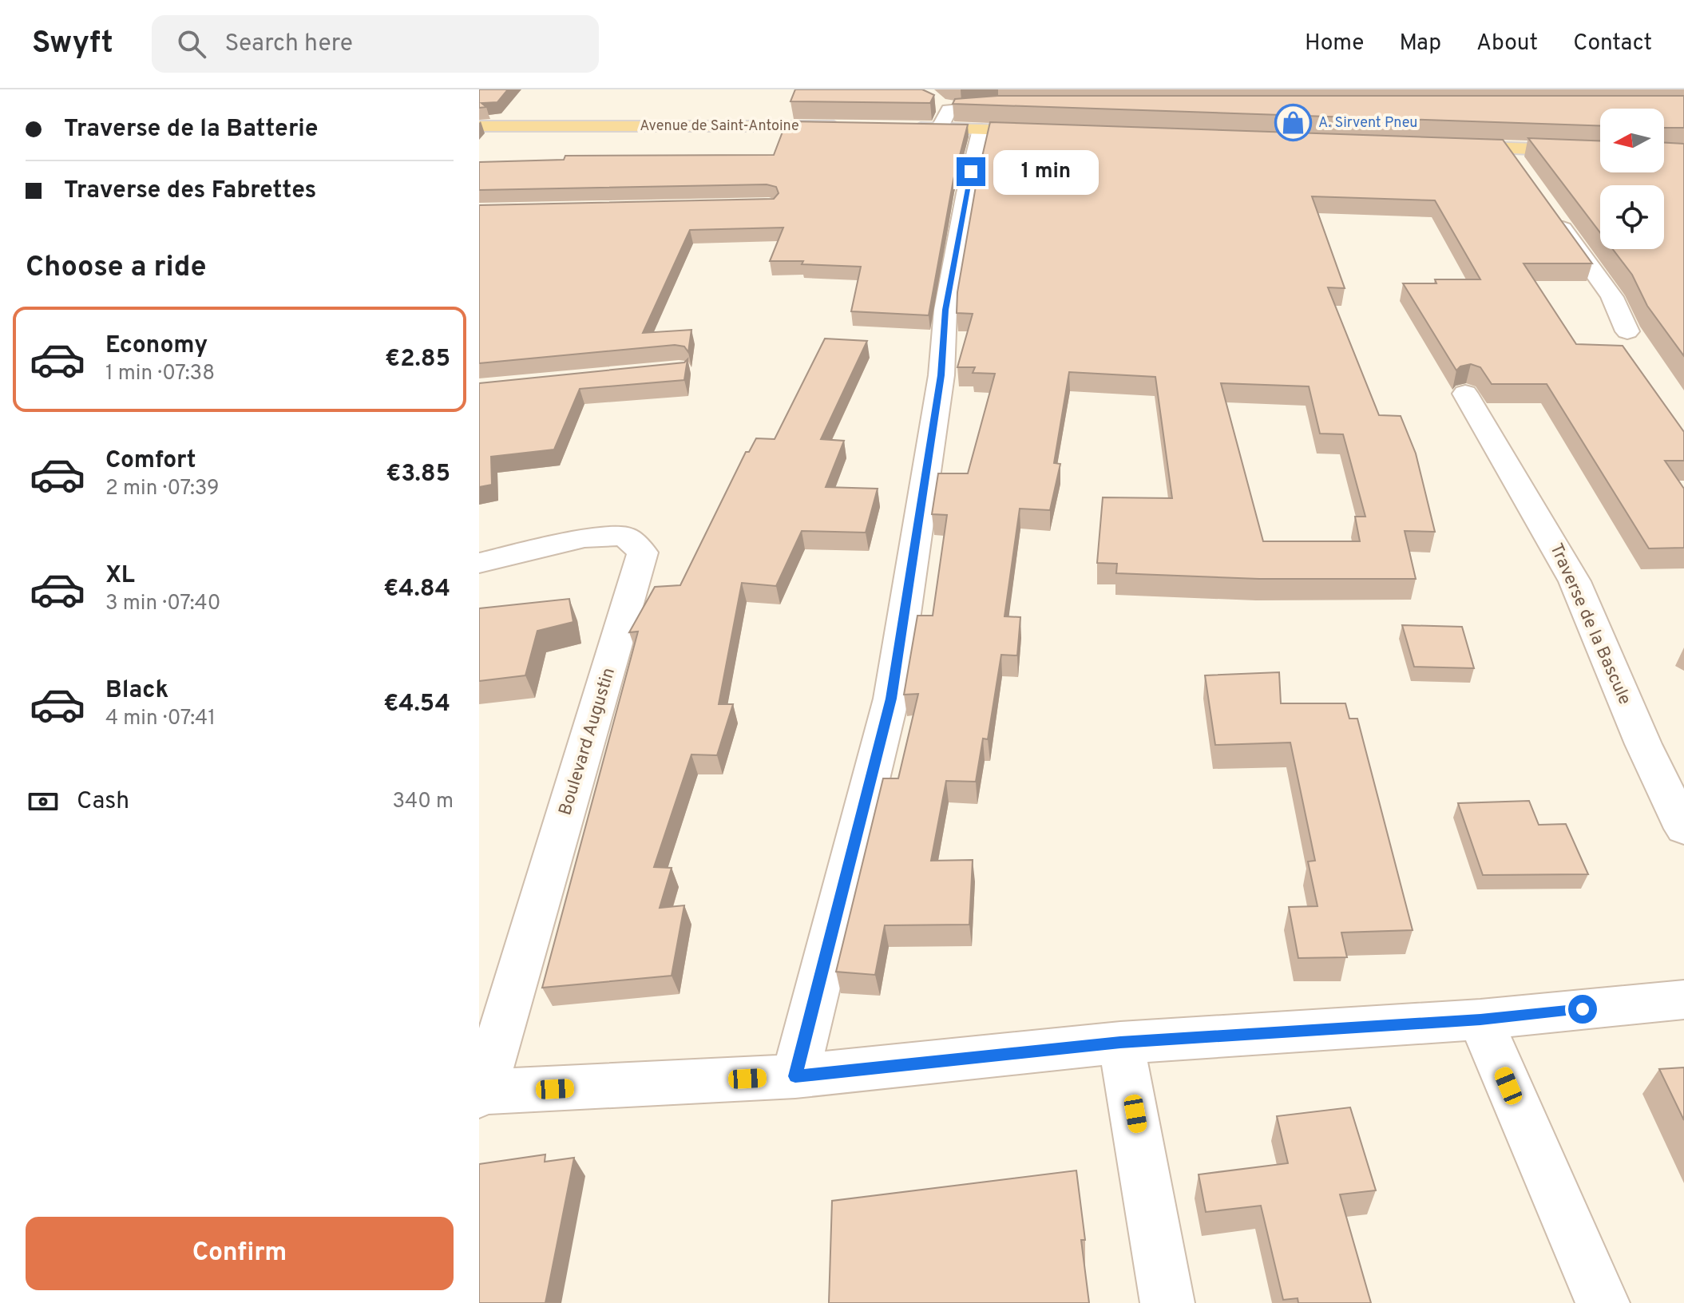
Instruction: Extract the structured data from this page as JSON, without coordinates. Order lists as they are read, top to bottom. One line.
{"streets":{"main road":["Avenue de Saint-Antoine"],"street":["Traverse de la Bascule","Boulevard Augustin"]},"places":{"shop":["A. Sirvent Pneu"]},"north":"left","page":{"header":"Swyft","search":"Search here","nav":["Home","Map","About","Contact"],"banner":["Traverse de la Batterie","Traverse des Fabrettes"],"bubble":"1 min","heading":"Choose a ride","list":[{"name":"Economy","note":"1 min · 07:38","value":"€2.85"},{"name":"Comfort","note":"2 min · 07:39","value":"€3.85"},{"name":"XL","note":"3 min · 07:40","value":"€4.84"},{"name":"Black","note":"4 min · 07:41","value":"€4.54"}],"pay":["Cash","340 m"],"buttons":"Confirm"}}
